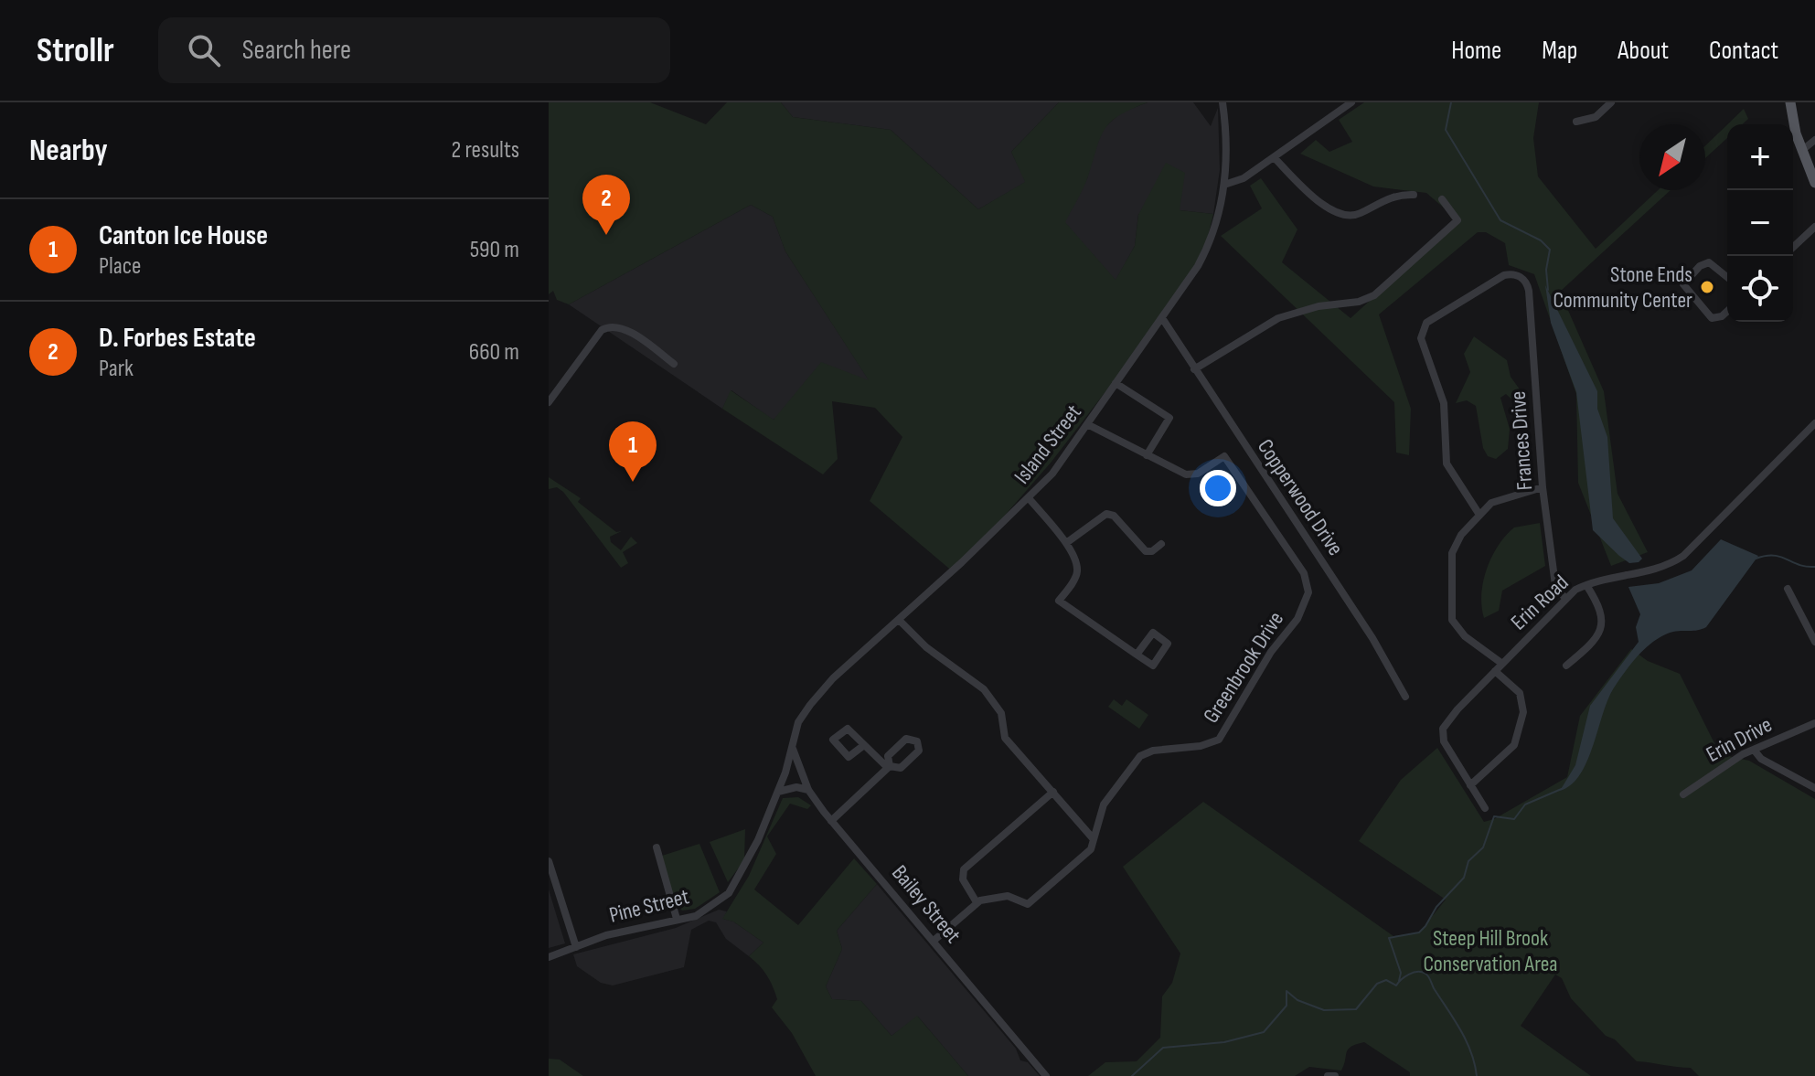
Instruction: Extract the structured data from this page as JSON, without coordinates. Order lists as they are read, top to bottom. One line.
{"streets":{"street":["Frances Drive","Island Street","Copperwood Drive","Erin Road","Greenbrook Drive","Erin Drive","Bailey Street","Pine Street"]},"crossings":[["Frances Drive","Erin Road"],["Island Street","Copperwood Drive"],["Island Street","Greenbrook Drive"],["Island Street","Bailey Street"],["Island Street","Pine Street"],["Bailey Street","Pine Street"]],"parks":["Steep Hill Brook Conservation Area"],"places":["Stone Ends Community Center"],"north":"bottom left","page":{"header":"Strollr","search":"Search here","nav":["Home","Map","About","Contact"],"heading":["Nearby","2 results"],"map_buttons":["+","−"],"pins":["2","1"],"list":[{"mark":"1","name":"Canton Ice House","note":"Place","value":"590 m"},{"mark":"2","name":"D. Forbes Estate","note":"Park","value":"660 m"}]}}
